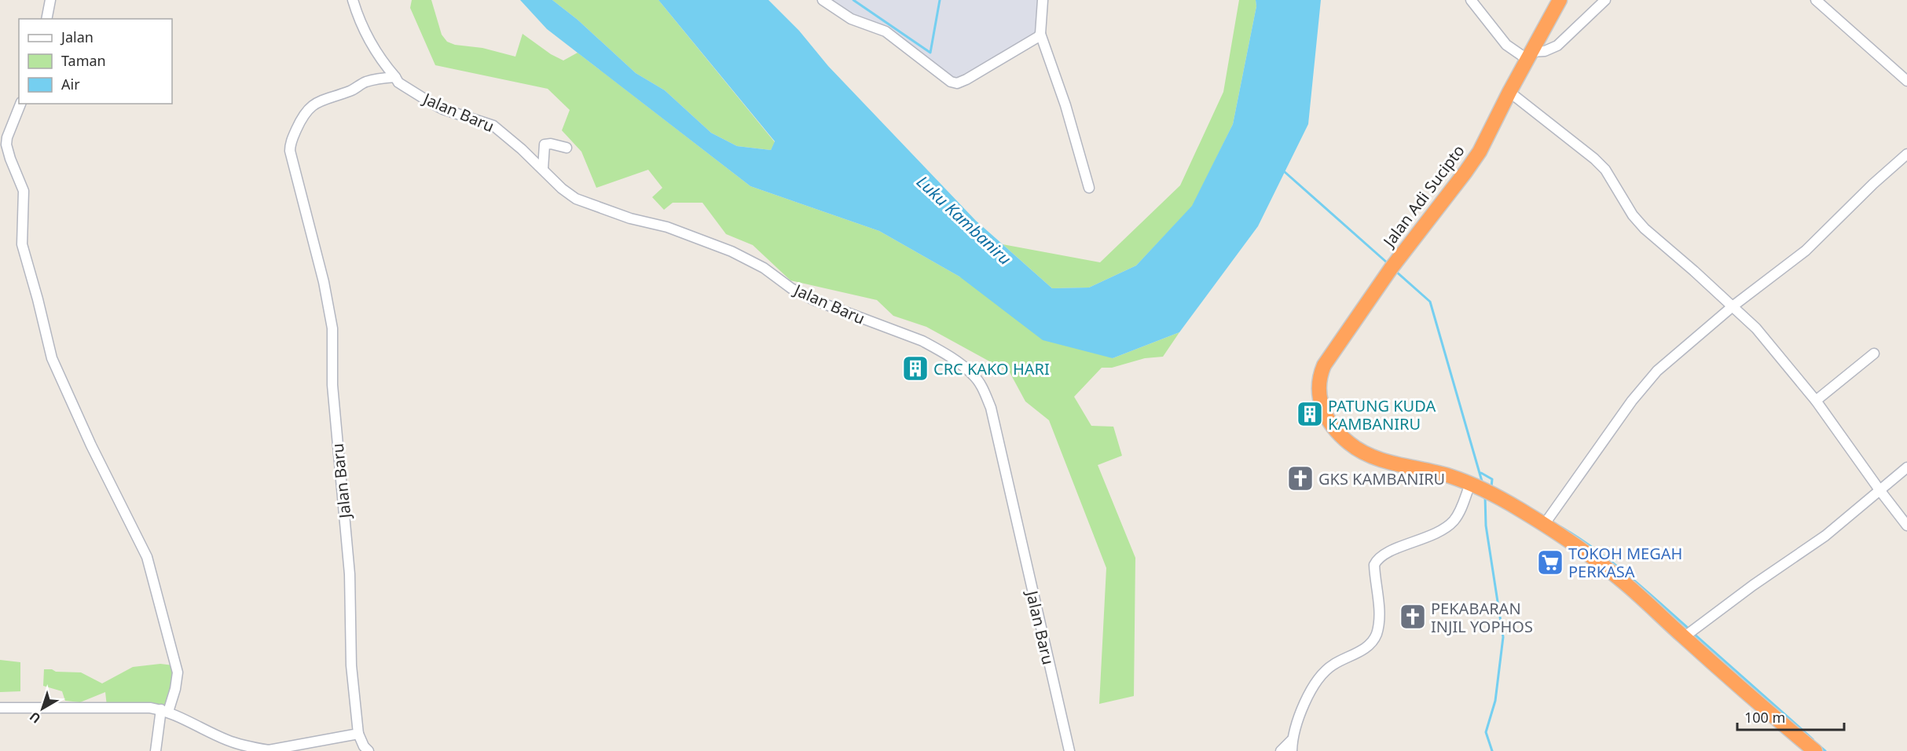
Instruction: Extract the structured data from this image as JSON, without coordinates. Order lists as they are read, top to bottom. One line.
{"streets":{"highway":["Jalan Adi Sucipto"],"street":["Jalan Baru"]},"water":["Luku Kambaniru"],"places":{"building":["CRC KAKO HARI","PATUNG KUDA KAMBANIRU"],"church":["GKS KAMBANIRU","PEKABARAN INJIL YOPHOS"],"supermarket":["TOKOH MEGAH PERKASA"]},"legend":["Jalan","Taman","Air"],"scale_bar":"100 m","north":"bottom left"}
